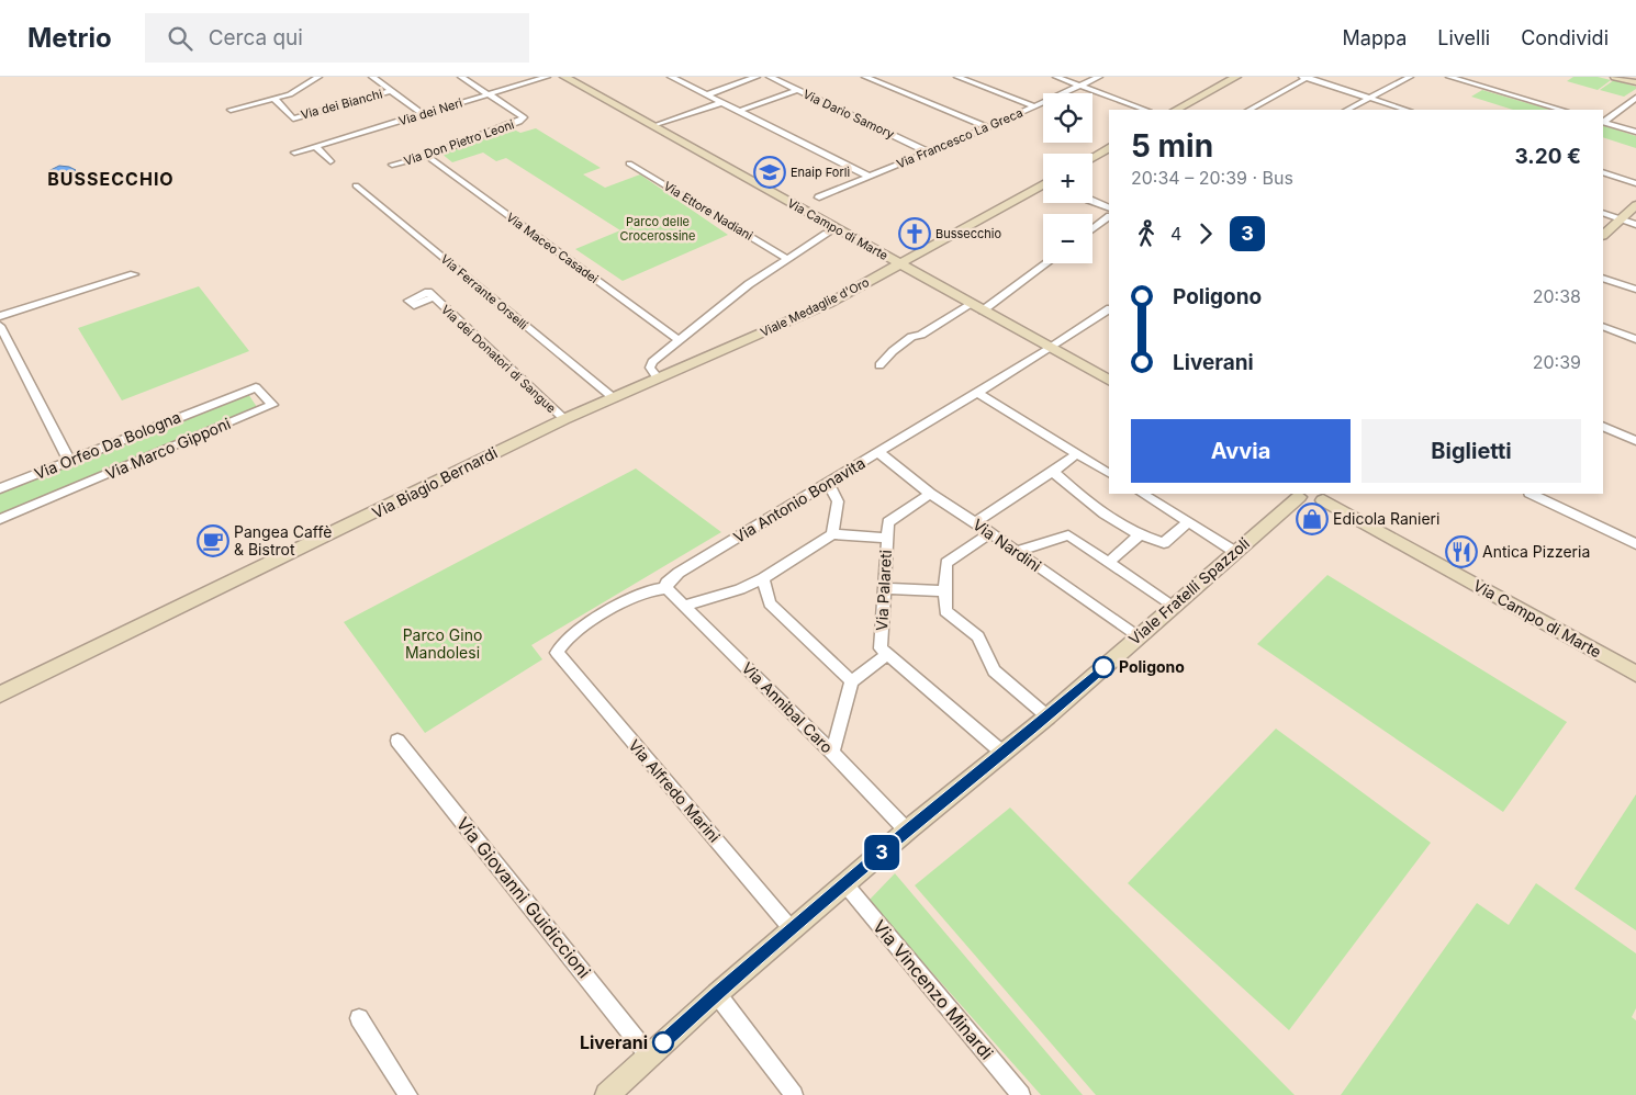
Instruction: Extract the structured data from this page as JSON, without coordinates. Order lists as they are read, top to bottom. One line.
{"streets":{"street":["Via dei Bianchi","Via dei Neri","Via Dario Samory","Via Francesco La Greca","Via Don Pietro Leoni","Via Ettore Nadiani","Via Campo di Marte","Via Maceo Casadei","Via Ferrante Orselli","Viale Medaglie d'Oro","Via dei Donatori di Sangue","Via Orfeo Da Bologna","Via Marco Gipponi","Via Biagio Bernardi","Via Antonio Bonavita","Via Nardini","Via Palareti","Viale Fratelli Spazzoli","Via Annibal Caro","Via Alfredo Marini","Via Giovanni Guidiccioni","Via Vincenzo Minardi"]},"crossings":[["Via dei Neri","Via Don Pietro Leoni"],["Via Dario Samory","Via Francesco La Greca"],["Via Don Pietro Leoni","Via Maceo Casadei"],["Via Campo di Marte","Viale Medaglie d'Oro"],["Via Campo di Marte","Via Antonio Bonavita"],["Via Ferrante Orselli","Via Biagio Bernardi"],["Viale Medaglie d'Oro","Via Biagio Bernardi"],["Via dei Donatori di Sangue","Via Biagio Bernardi"],["Via Orfeo Da Bologna","Via Marco Gipponi"],["Via Antonio Bonavita","Via Nardini"],["Via Antonio Bonavita","Via Annibal Caro"],["Via Antonio Bonavita","Via Alfredo Marini"],["Via Nardini","Via Palareti"],["Via Nardini","Viale Fratelli Spazzoli"],["Viale Fratelli Spazzoli","Via Annibal Caro"],["Viale Fratelli Spazzoli","Via Alfredo Marini"],["Viale Fratelli Spazzoli","Via Giovanni Guidiccioni"],["Viale Fratelli Spazzoli","Via Vincenzo Minardi"],["Via Annibal Caro","Via Alfredo Marini"]],"districts":["BUSSECCHIO"],"parks":["Parco delle Crocerossine","Parco Gino Mandolesi"],"places":{"school or university":["Enaip Forlì"],"church":["Bussecchio"],"shop":["Edicola Ranieri"],"cafe":["Pangea Caffè & Bistrot"],"restaurant":["Antica Pizzeria"],"other":["Poligono","Liverani"]},"lines":["bus line 3"],"page":{"header":"Metrio","search":"Cerca qui","nav":["Mappa","Livelli","Condividi"],"on_map":"3","map_buttons":["+","−"],"heading":["5 min","20:34 – 20:39 · Bus","3.20 €"],"legs":["4","3"],"list":[{"name":"Poligono","value":"20:38"},{"name":"Liverani","value":"20:39"}],"buttons":["Avvia","Biglietti"]}}
